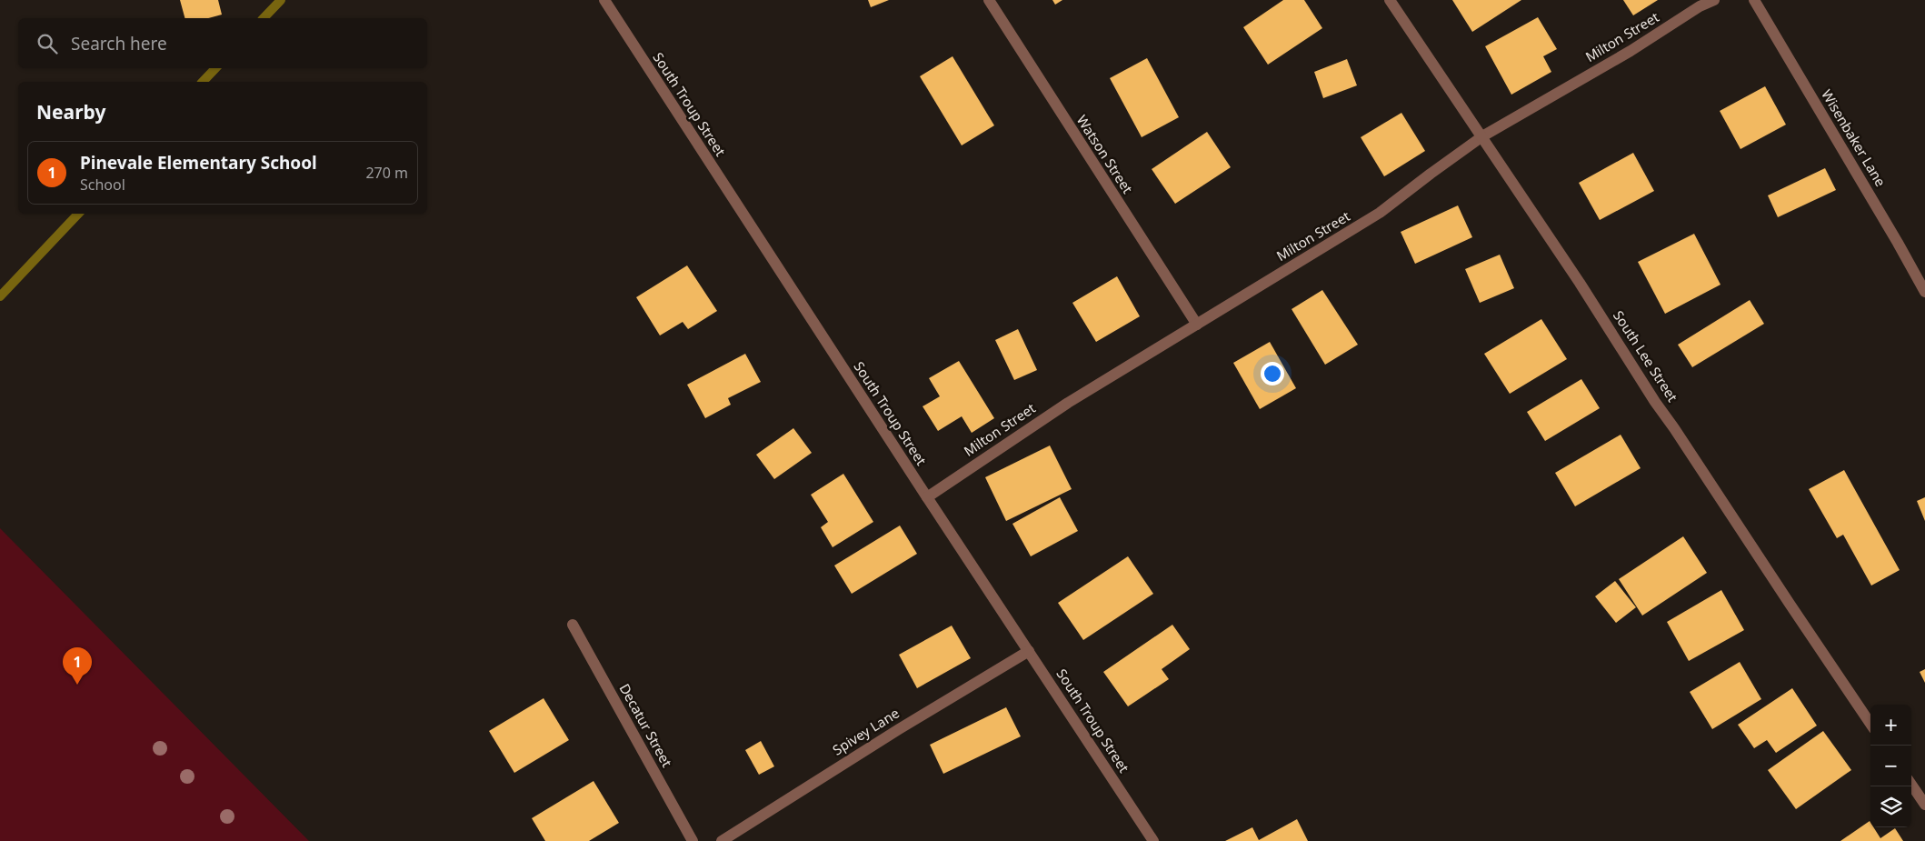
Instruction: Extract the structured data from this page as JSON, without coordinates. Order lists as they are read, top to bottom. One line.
{"streets":{"street":["Milton Street","South Troup Street","Wisenbaker Lane","Watson Street","South Lee Street","Decatur Street","Spivey Lane"]},"crossings":[["Milton Street","South Troup Street"],["Milton Street","Watson Street"],["Milton Street","South Lee Street"],["South Troup Street","Spivey Lane"]],"page":{"search":"Search here","heading":"Nearby","list":[{"mark":"1","name":"Pinevale Elementary School","note":"School","value":"270 m"}],"pins":"1","map_buttons":["+","−"]}}
